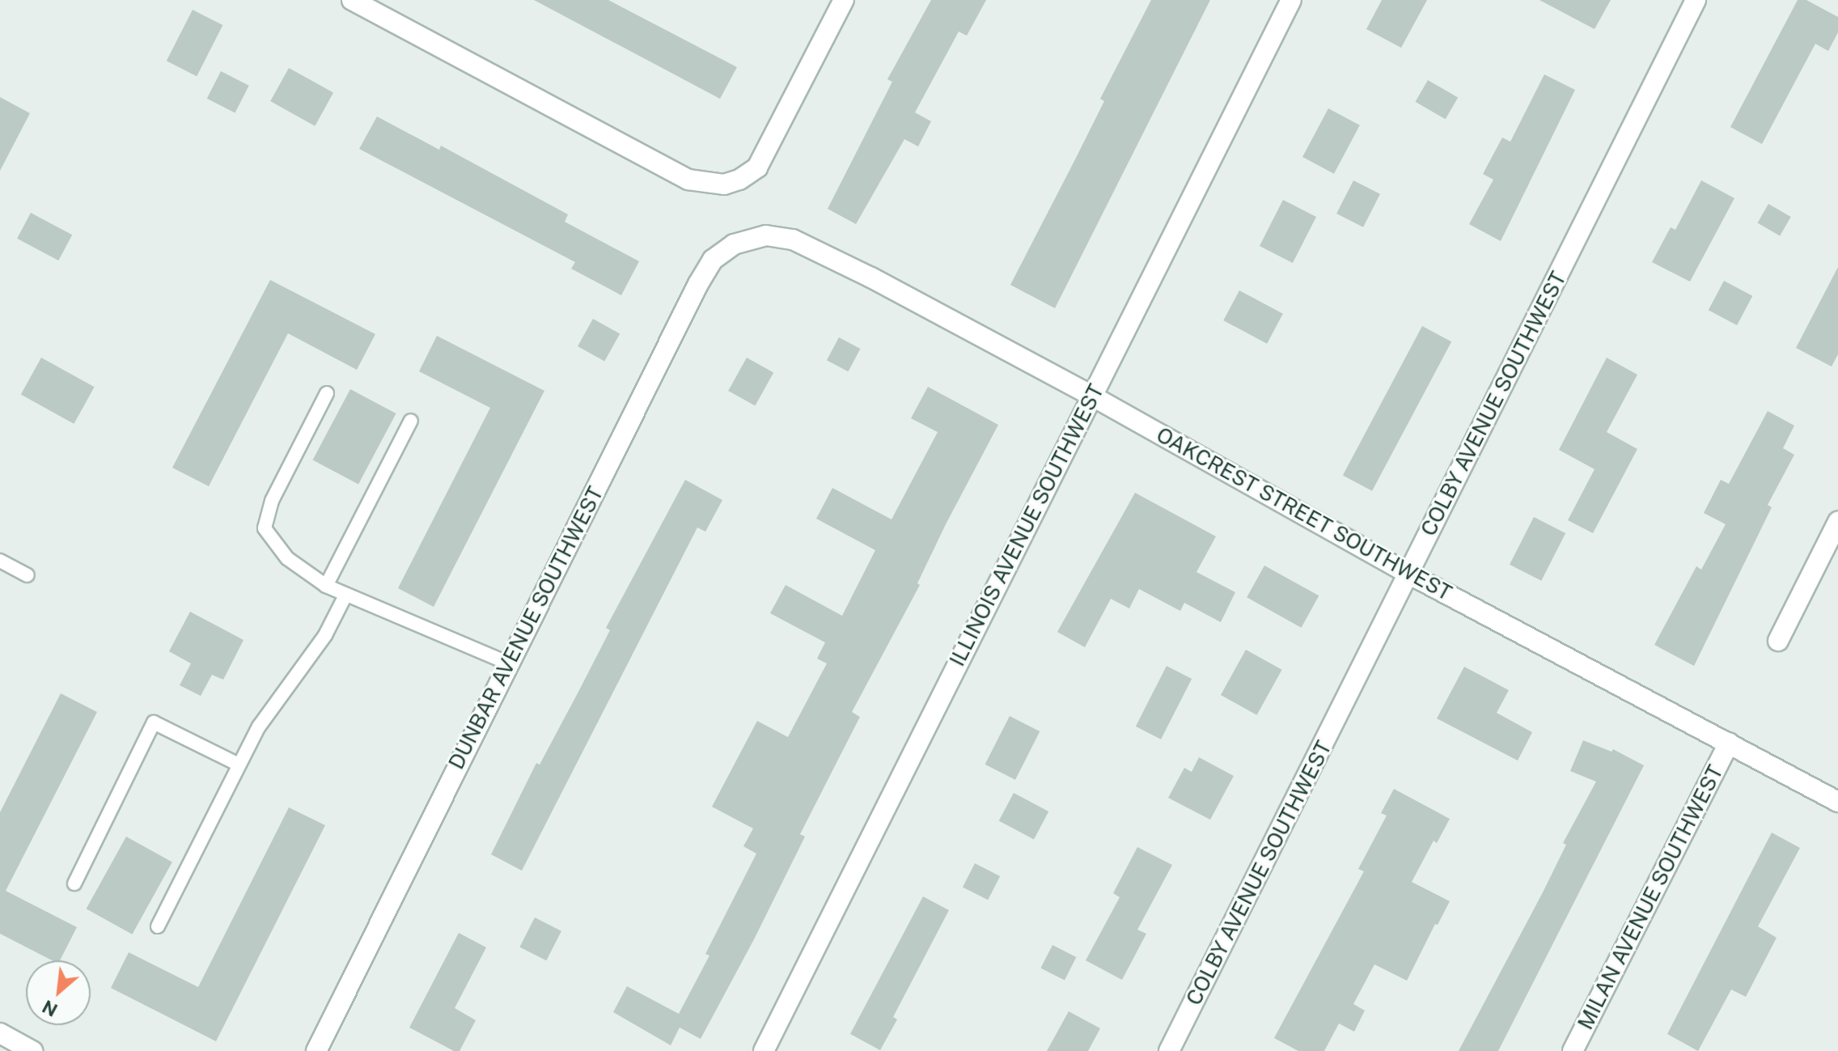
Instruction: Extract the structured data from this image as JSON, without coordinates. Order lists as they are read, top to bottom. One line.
{"streets":{"street":["COLBY AVENUE SOUTHWEST","OAKCREST STREET SOUTHWEST","ILLINOIS AVENUE SOUTHWEST","DUNBAR AVENUE SOUTHWEST","MILAN AVENUE SOUTHWEST"]},"crossings":[["COLBY AVENUE SOUTHWEST","OAKCREST STREET SOUTHWEST"],["OAKCREST STREET SOUTHWEST","ILLINOIS AVENUE SOUTHWEST"],["OAKCREST STREET SOUTHWEST","DUNBAR AVENUE SOUTHWEST"],["OAKCREST STREET SOUTHWEST","MILAN AVENUE SOUTHWEST"]],"north":"bottom left"}
